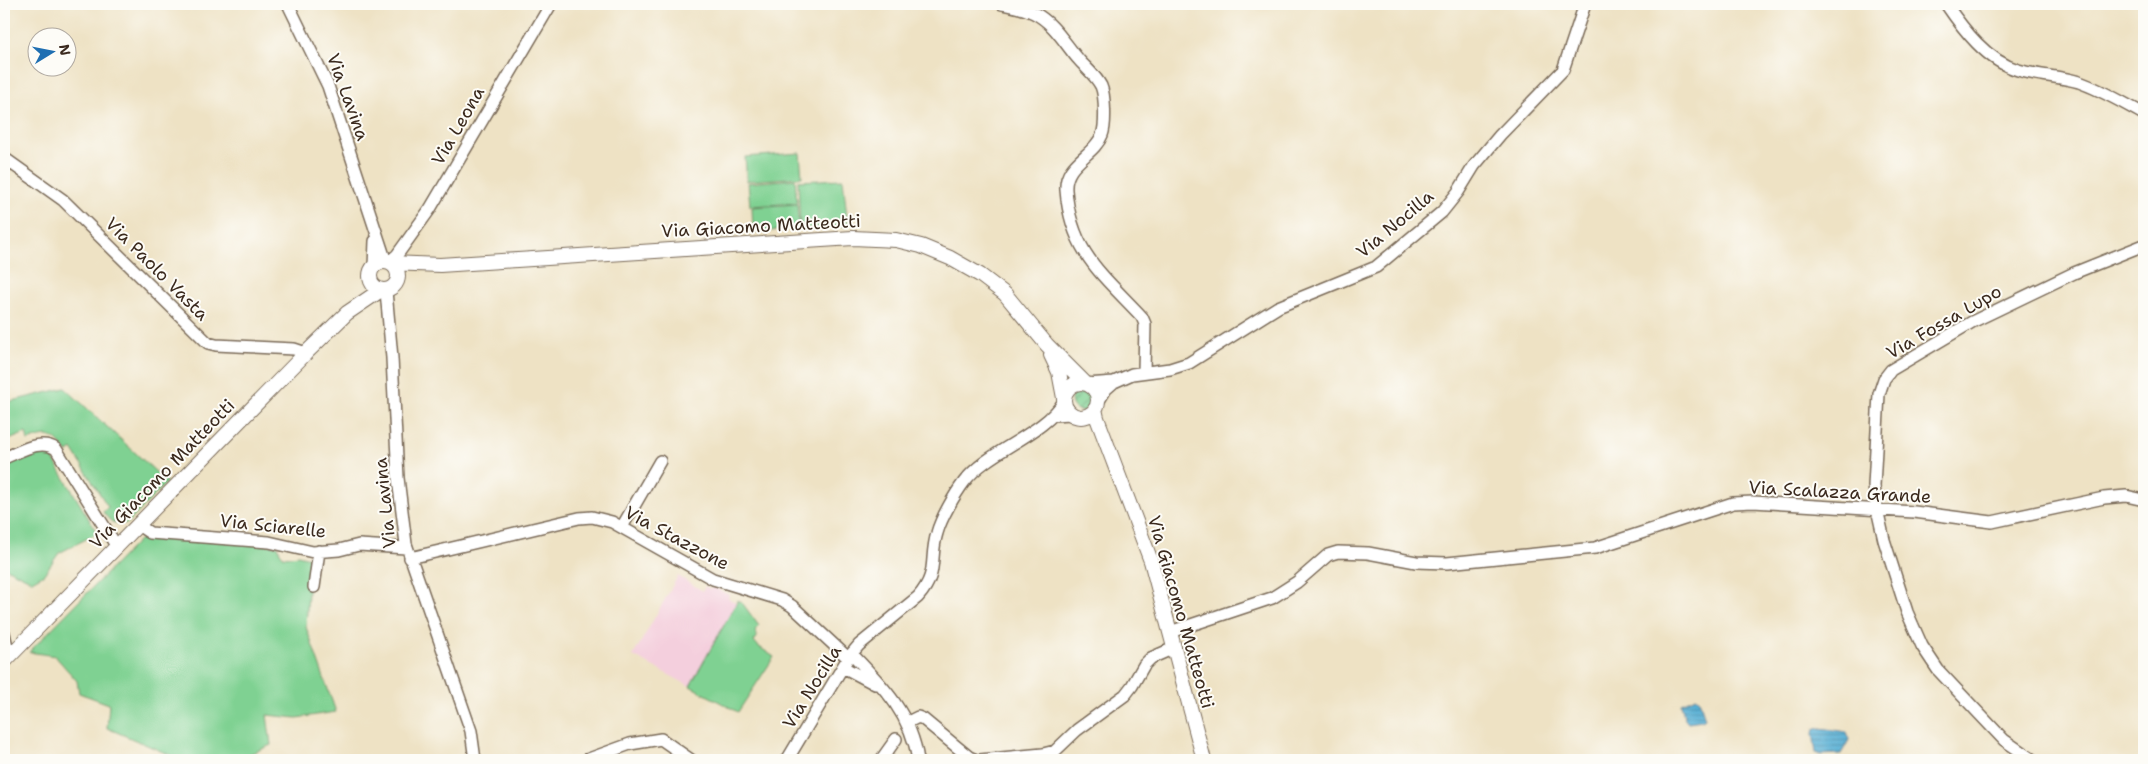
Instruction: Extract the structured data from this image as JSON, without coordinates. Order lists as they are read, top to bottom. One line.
{"streets":{"main road":["Via Giacomo Matteotti"],"street":["Via Lavina","Via Leona","Via Nocilla","Via Paolo Vasta","Via Fossa Lupo","Via Scalazza Grande","Via Sciarelle","Via Stazzone"]},"crossings":[["Via Lavina","Via Leona"],["Via Lavina","Via Sciarelle"],["Via Lavina","Via Stazzone"],["Via Nocilla","Via Stazzone"],["Via Giacomo Matteotti","Via Paolo Vasta"],["Via Giacomo Matteotti","Via Scalazza Grande"],["Via Giacomo Matteotti","Via Sciarelle"],["Via Fossa Lupo","Via Scalazza Grande"],["Via Sciarelle","Via Stazzone"]],"north":"right"}
